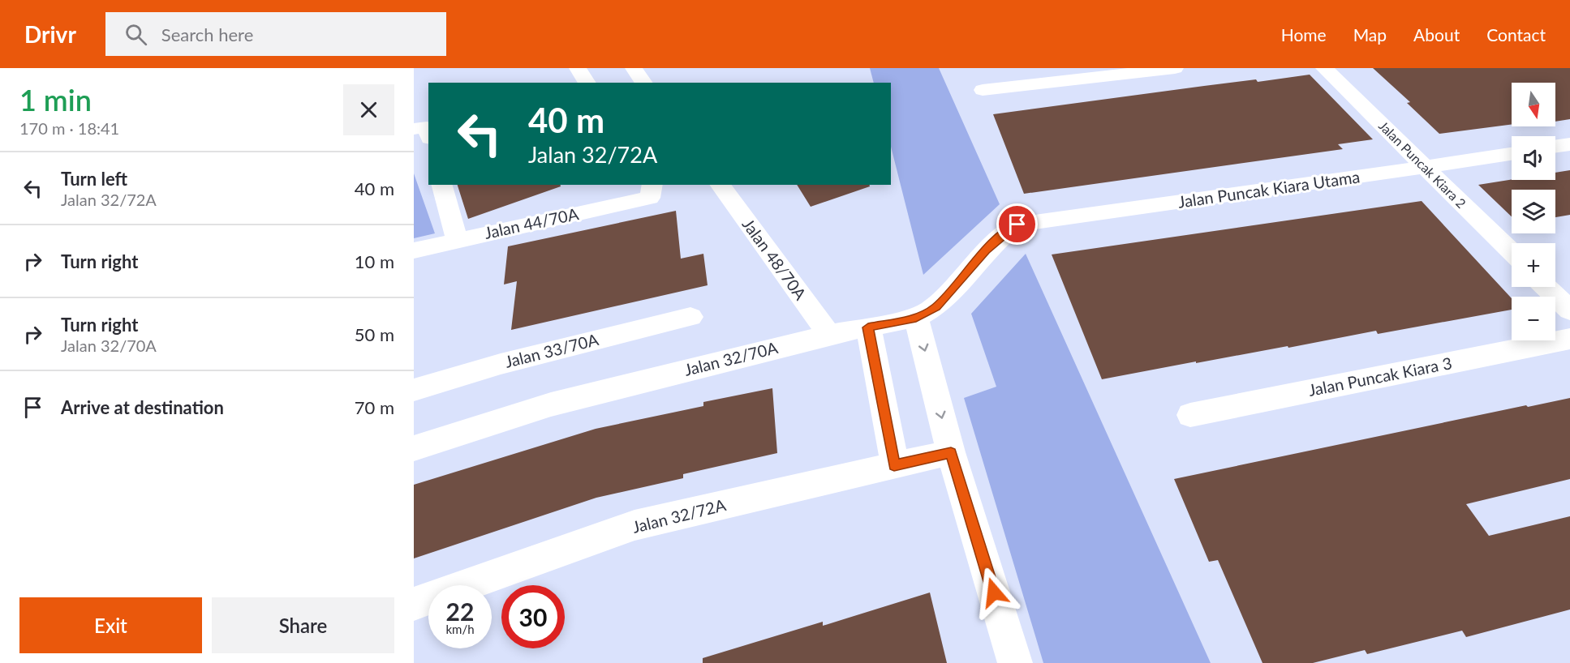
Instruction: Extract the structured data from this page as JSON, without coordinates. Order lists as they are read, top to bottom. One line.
{"streets":{"street":["Jalan Puncak Kiara 2","Jalan Puncak Kiara Utama","Jalan 44/70A","Jalan 48/70A","Jalan 33/70A","Jalan 32/70A","Jalan Puncak Kiara 3","Jalan 32/72A"]},"crossings":[["Jalan Puncak Kiara 2","Jalan Puncak Kiara Utama"],["Jalan Puncak Kiara Utama","Jalan 32/70A"],["Jalan 48/70A","Jalan 32/70A"]],"north":"bottom","page":{"header":"Drivr","search":"Search here","nav":["Home","Map","About","Contact"],"heading":["1 min","170 m · 18:41"],"map_buttons":["+","−"],"turn":["40 m","Jalan 32/72A"],"list":[{"name":"Turn left","note":"Jalan 32/72A","value":"40 m"},{"name":"Turn right","value":"10 m"},{"name":"Turn right","note":"Jalan 32/70A","value":"50 m"},{"name":"Arrive at destination","value":"70 m"}],"speed":"22 km/h","limit":"30","buttons":["Exit","Share"]}}
